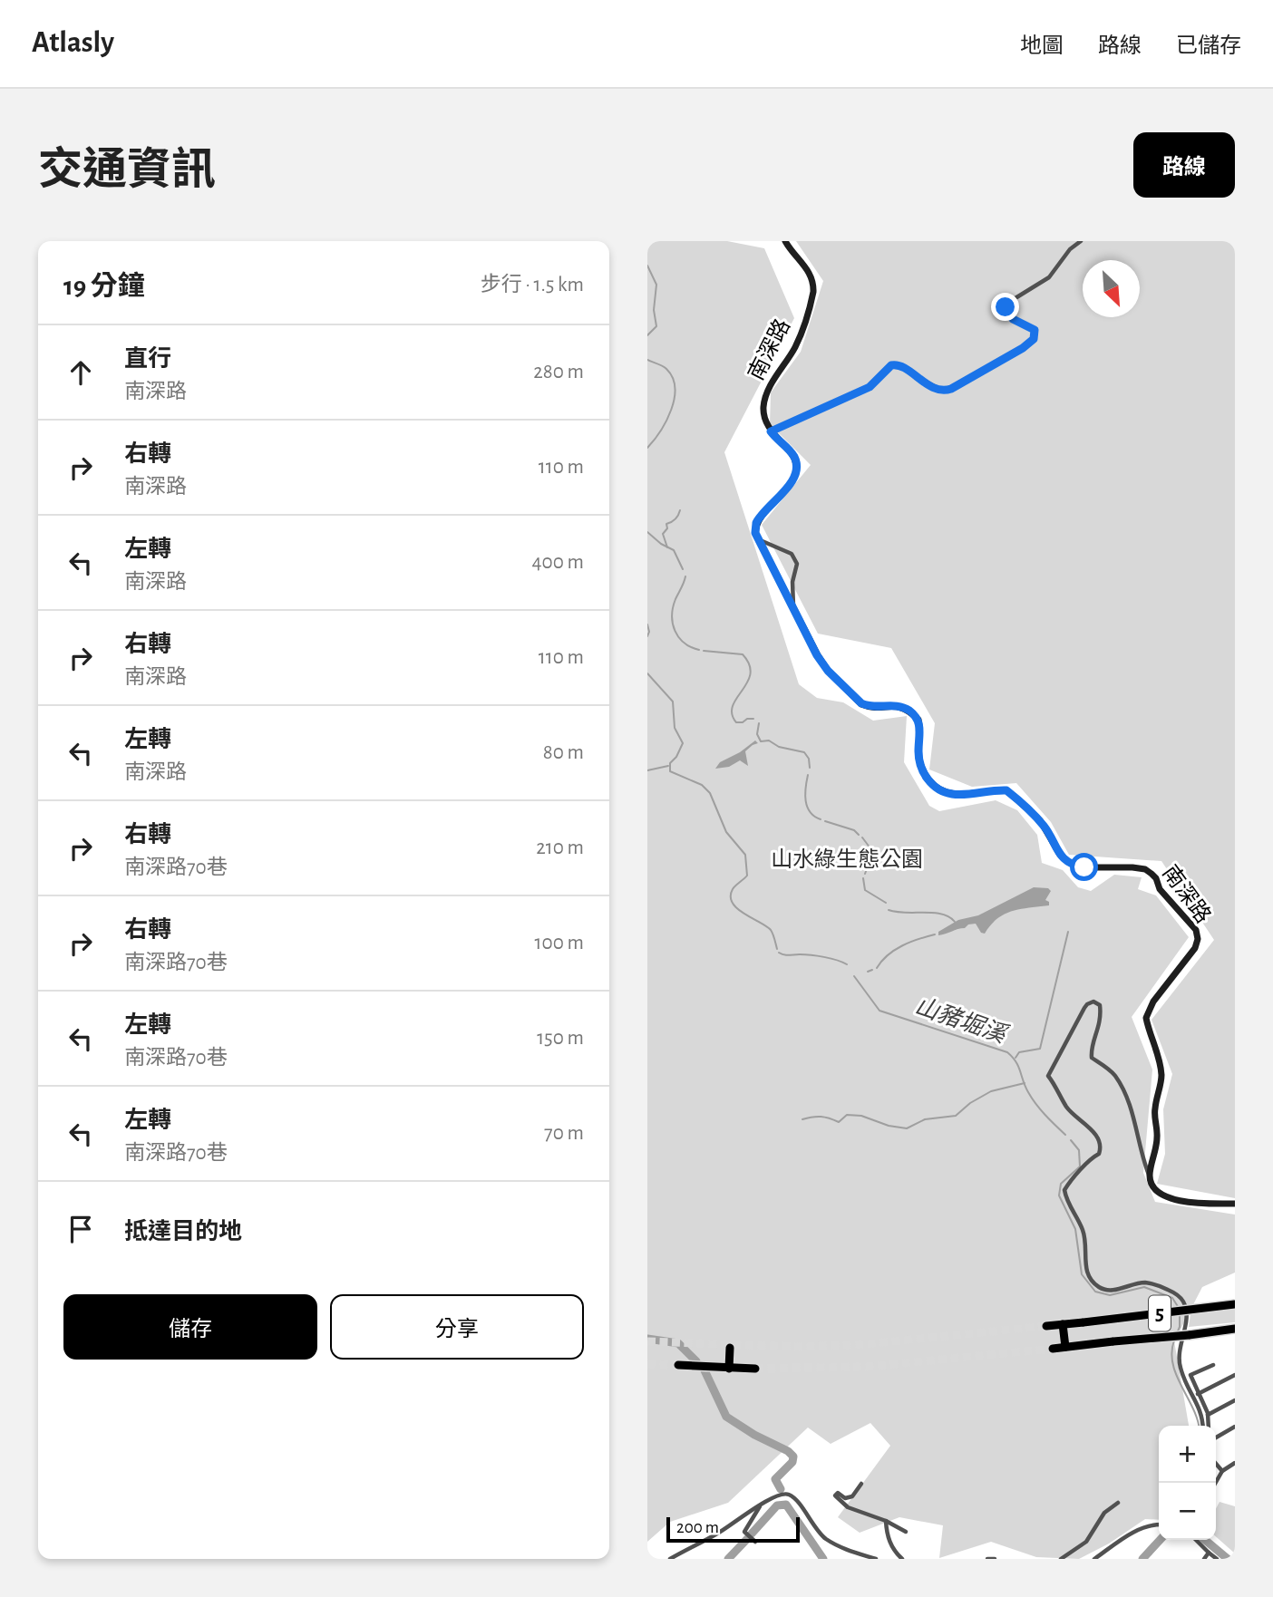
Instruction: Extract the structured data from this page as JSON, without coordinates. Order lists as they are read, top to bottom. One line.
{"streets":{"highway":["5"],"main road":["南深路"]},"water":["山豬堀溪"],"parks":["山水綠生態公園"],"scale_bar":"200 m","north":"bottom right","page":{"header":"Atlasly","nav":["地圖","路線","已儲存"],"title":"交通資訊","buttons":["路線",["儲存","分享"]],"heading":["19 分鐘","步行 · 1.5 km"],"list":[["直行","南深路","280 m"],["右轉","南深路","110 m"],["左轉","南深路","400 m"],["右轉","南深路","110 m"],["左轉","南深路","80 m"],["右轉","南深路70巷","210 m"],["右轉","南深路70巷","100 m"],["左轉","南深路70巷","150 m"],["左轉","南深路70巷","70 m"],"抵達目的地"],"map_buttons":["+","−"],"scale":"200 m"}}
